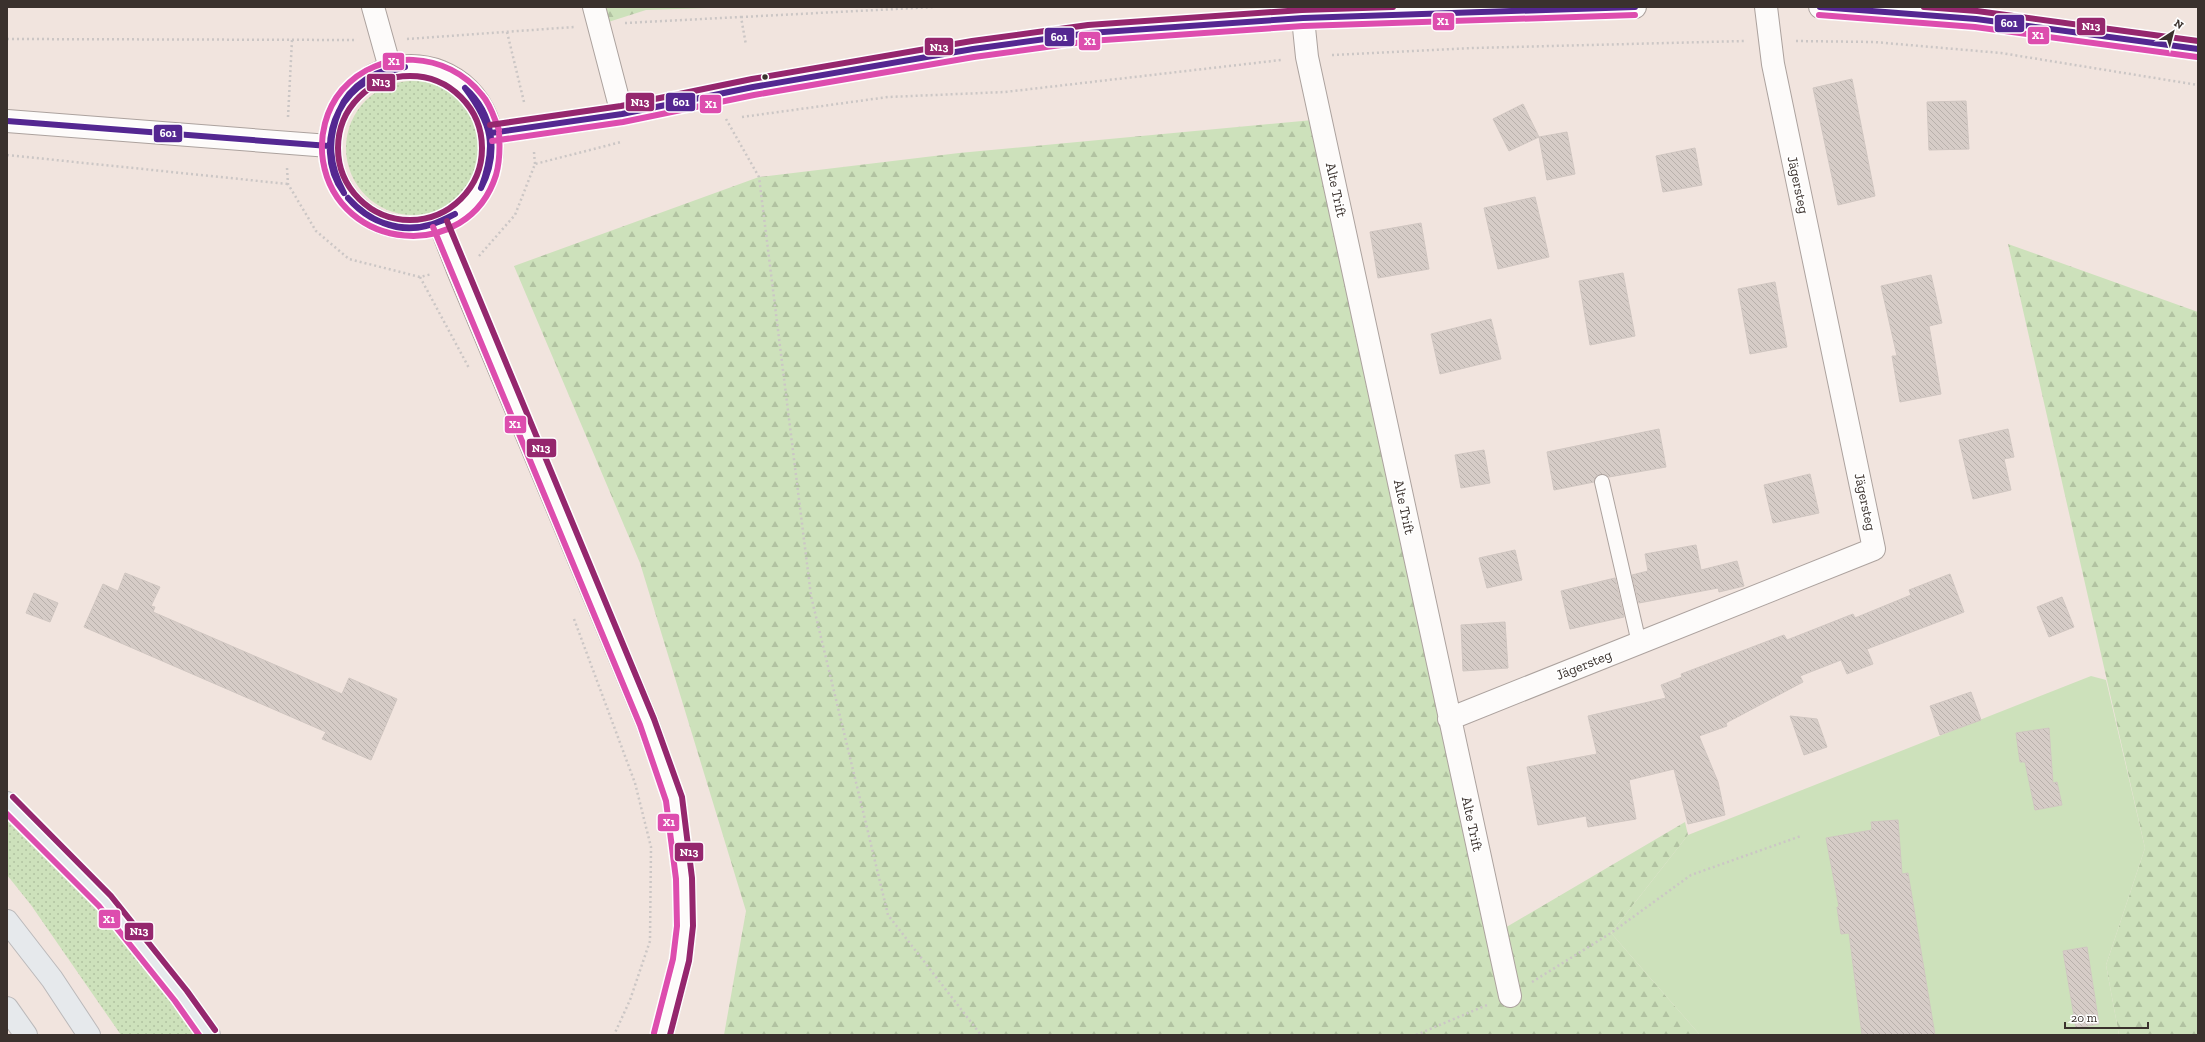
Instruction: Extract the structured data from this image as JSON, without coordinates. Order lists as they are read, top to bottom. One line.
{"streets":{"street":["Jägersteg","Alte Trift"]},"crossings":[["Jägersteg","Alte Trift"]],"lines":["transit line 601","transit line N13","transit line X1"],"scale_bar":"20 m","north":"top right"}
